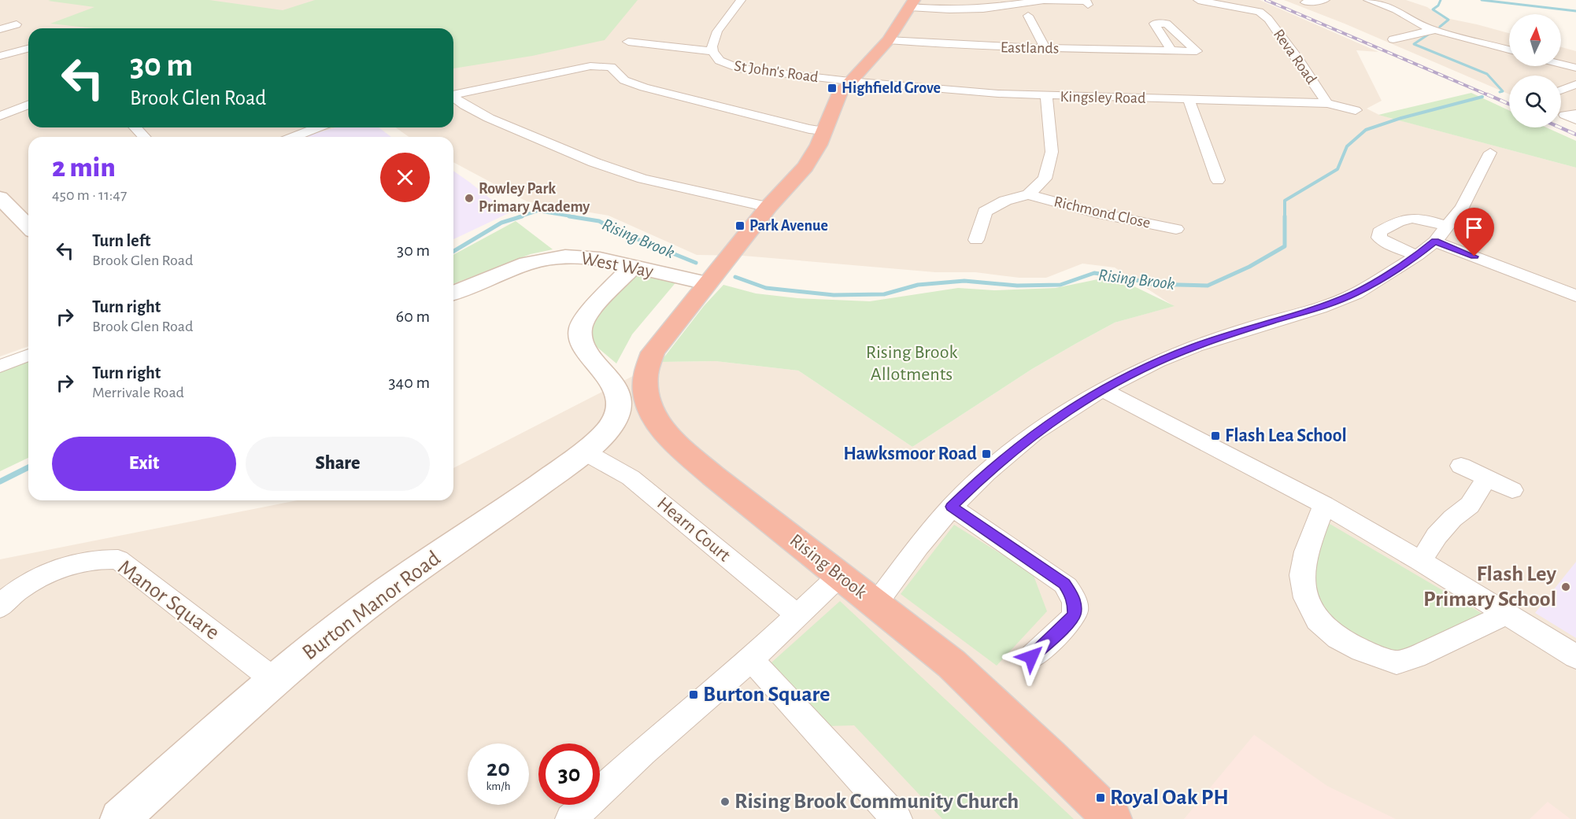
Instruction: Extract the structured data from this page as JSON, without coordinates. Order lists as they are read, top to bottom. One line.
{"streets":{"highway":["Rising Brook"],"street":["Eastlands","Reva Road","St John's Road","Kingsley Road","Richmond Close","West Way","Hearn Court","Manor Square","Burton Manor Road"]},"crossings":[["Eastlands","Rising Brook"],["Reva Road","Kingsley Road"],["St John's Road","Kingsley Road"],["St John's Road","Rising Brook"],["Kingsley Road","Rising Brook"],["West Way","Rising Brook"],["West Way","Burton Manor Road"],["Hearn Court","Burton Manor Road"],["Manor Square","Burton Manor Road"]],"water":["Rising Brook"],"parks":["Rising Brook Allotments"],"places":{"transit":["Highfield Grove","Park Avenue","Flash Lea School","Hawksmoor Road","Burton Square","Royal Oak PH"],"other":["Rowley Park Primary Academy","Flash Ley Primary School","Rising Brook Community Church"]},"north":"top","page":{"turn":["30 m","Brook Glen Road"],"heading":["2 min","450 m · 11:47"],"list":[{"name":"Turn left","note":"Brook Glen Road","value":"30 m"},{"name":"Turn right","note":"Brook Glen Road","value":"60 m"},{"name":"Turn right","note":"Merrivale Road","value":"340 m"}],"buttons":["Exit","Share"],"speed":"20 km/h","limit":"30"}}
